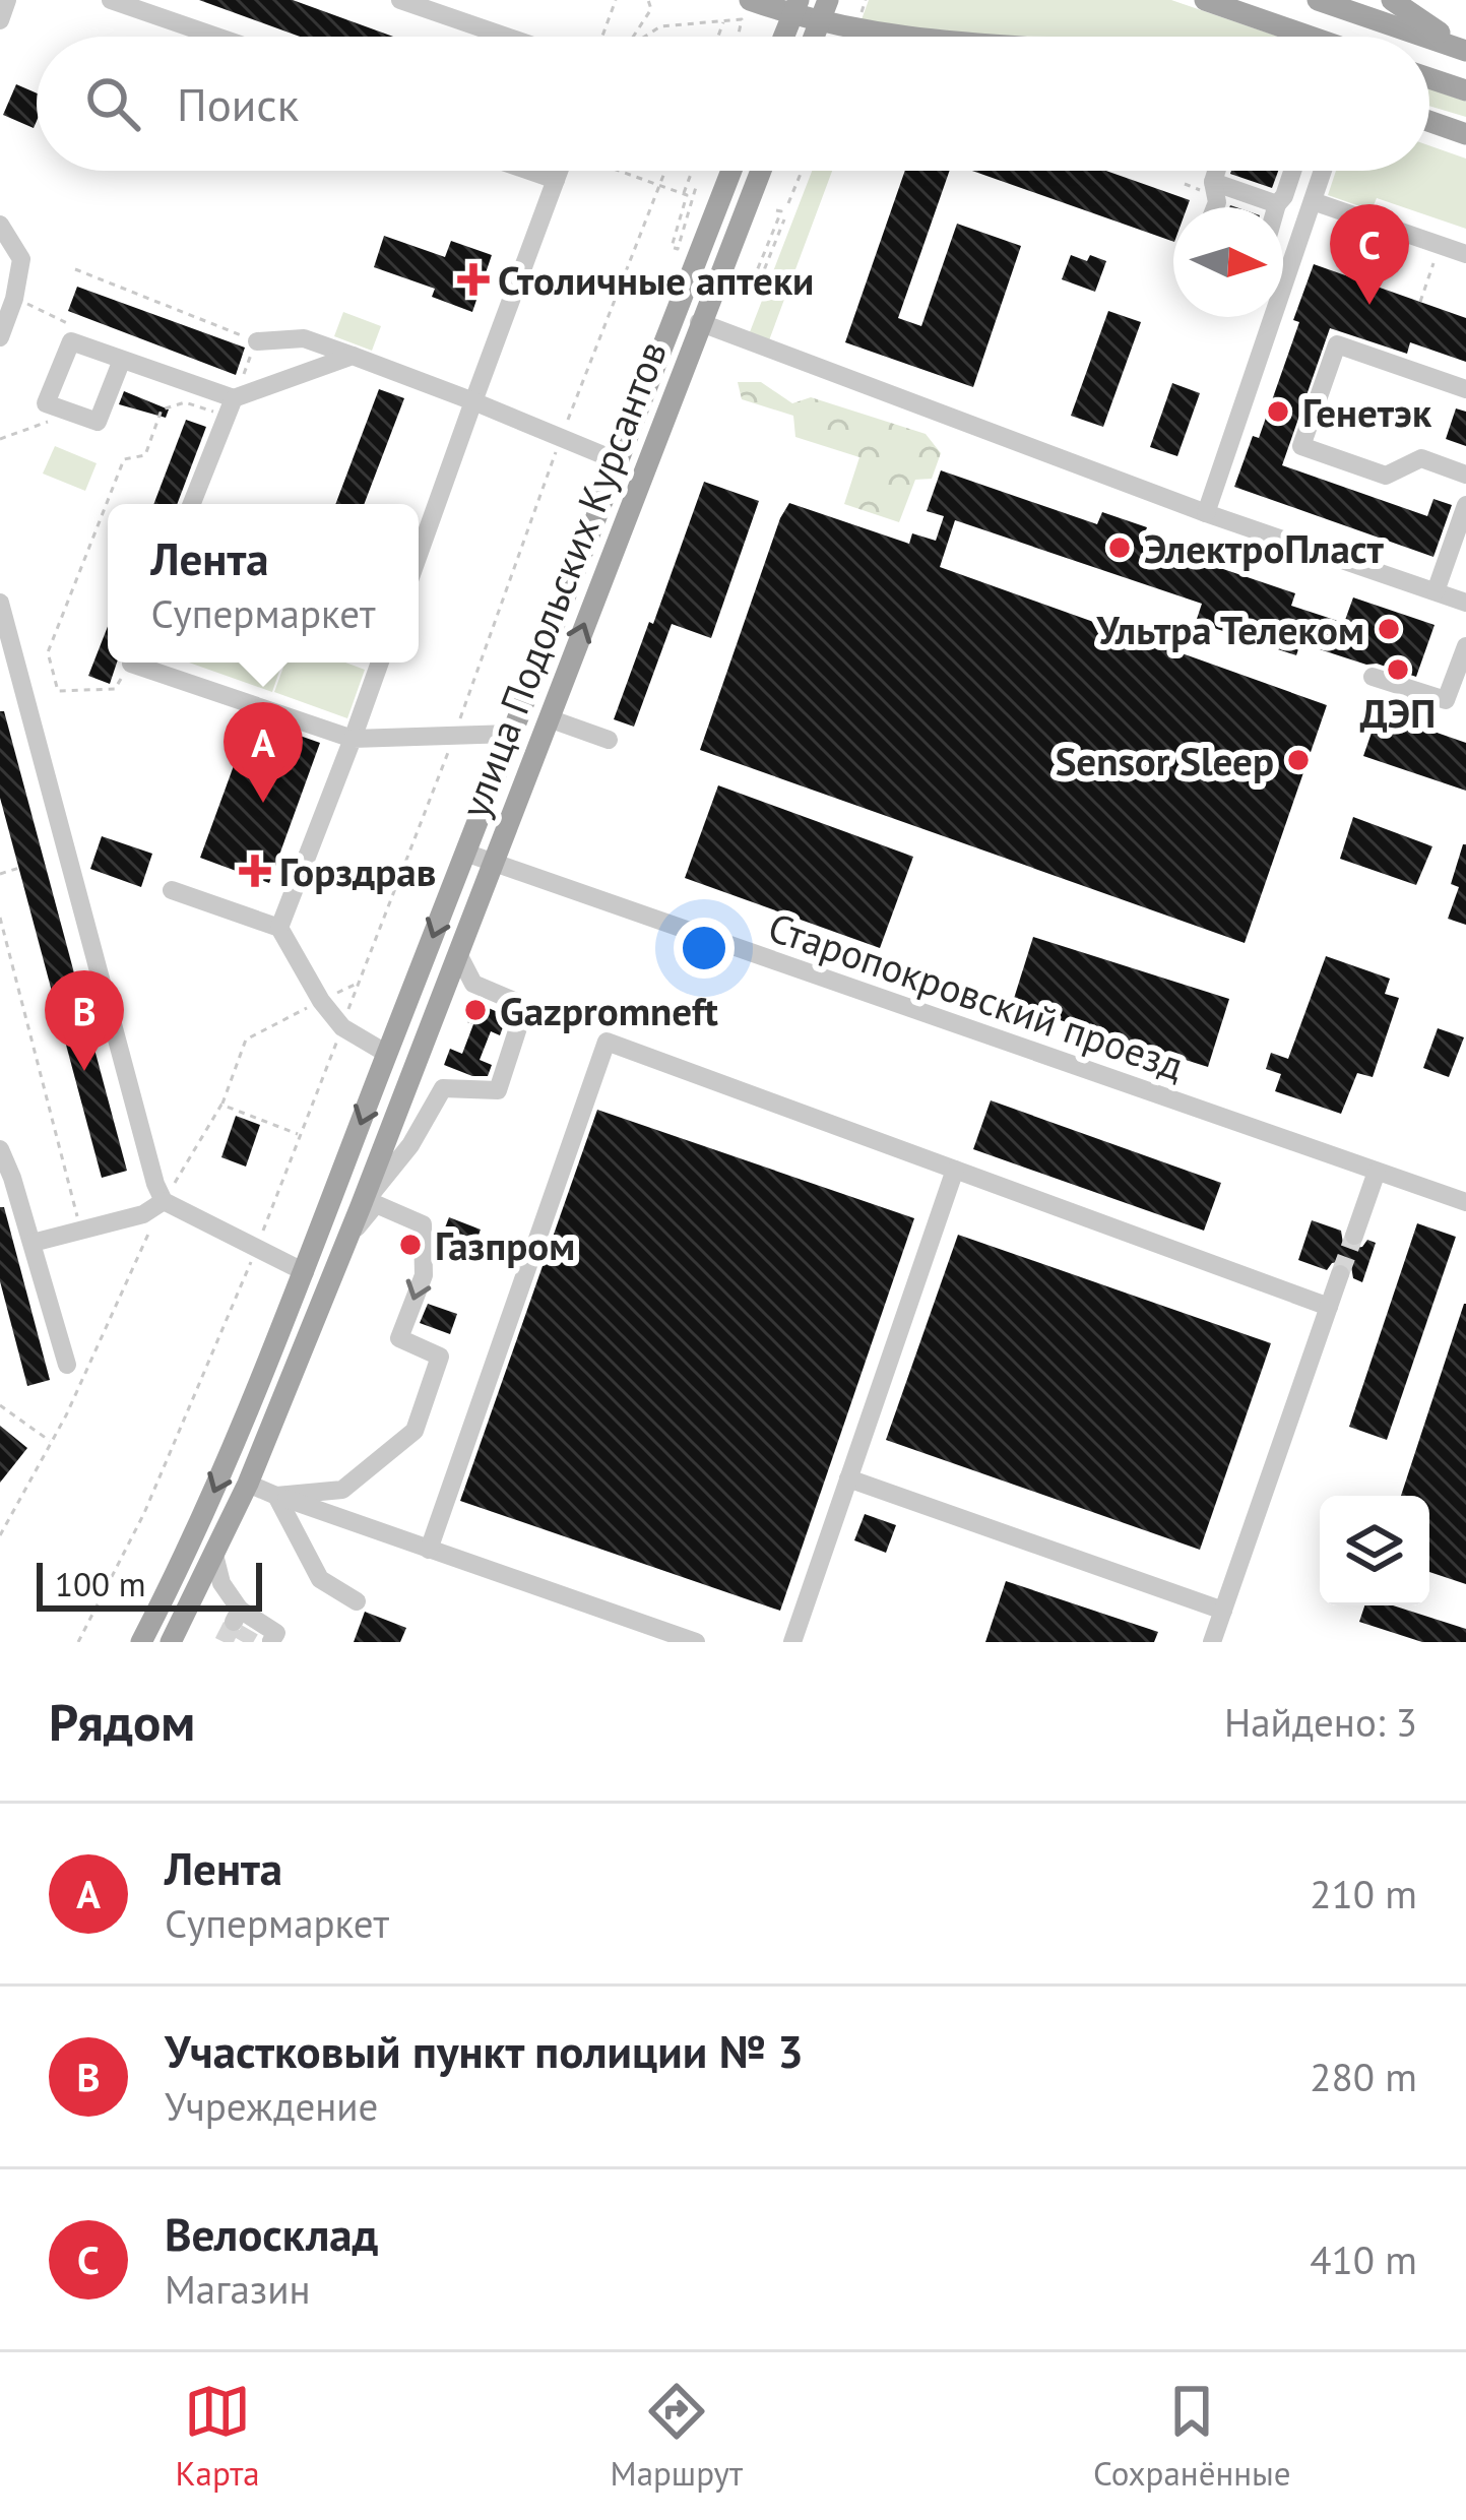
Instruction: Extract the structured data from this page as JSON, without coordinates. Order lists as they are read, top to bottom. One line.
{"streets":{"main road":["улица Подольских Курсантов"],"street":["Старопокровский проезд"]},"crossings":[["улица Подольских Курсантов","Старопокровский проезд"]],"places":{"health":["Столичные аптеки","Горздрав"],"other":["Генетэк","ЭлектроПласт","Ультра Телеком","ДЭП","Sensor Sleep","Gazpromneft","Газпром"]},"scale_bar":"100 m","north":"right","page":{"search":"Поиск","pins":["C","A","B"],"popup":["Лента","Супермаркет"],"scale":"100 m","heading":["Рядом","Найдено: 3"],"list":[{"mark":"A","name":"Лента","note":"Супермаркет","value":"210 m"},{"mark":"B","name":"Участковый пункт полиции № 3","note":"Учреждение","value":"280 m"},{"mark":"C","name":"Велосклад","note":"Магазин","value":"410 m"}],"nav":["Карта","Маршрут","Сохранённые"]}}
